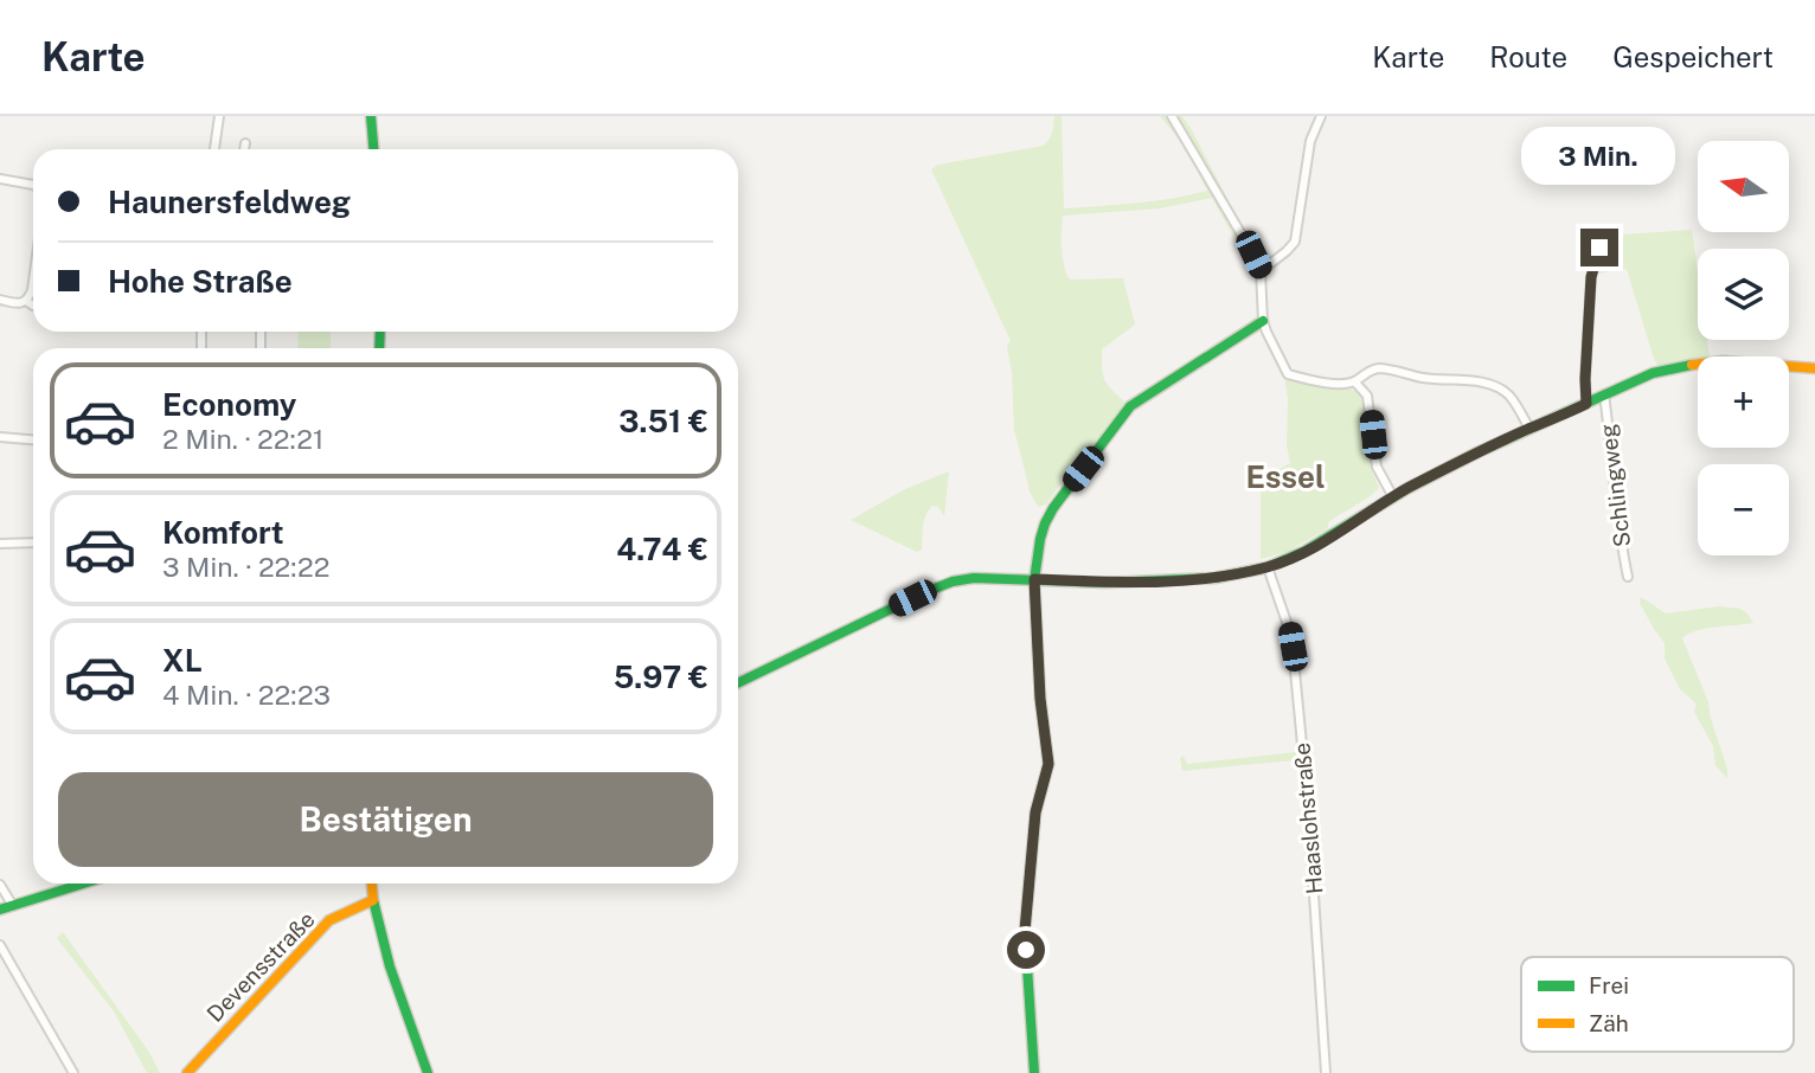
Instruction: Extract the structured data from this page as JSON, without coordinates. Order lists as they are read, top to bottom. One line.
{"streets":{"main road":["Devensstraße"],"street":["Schlingweg","Haaslohstraße"]},"districts":["Essel"],"legend":["Frei","Zäh"],"north":"left","page":{"header":"Karte","nav":["Karte","Route","Gespeichert"],"bubble":"3 Min.","map_buttons":["+","−"],"banner":["Haunersfeldweg","Hohe Straße"],"list":[{"name":"Economy","note":"2 Min. · 22:21","value":"3.51 €"},{"name":"Komfort","note":"3 Min. · 22:22","value":"4.74 €"},{"name":"XL","note":"4 Min. · 22:23","value":"5.97 €"}],"buttons":"Bestätigen"}}
